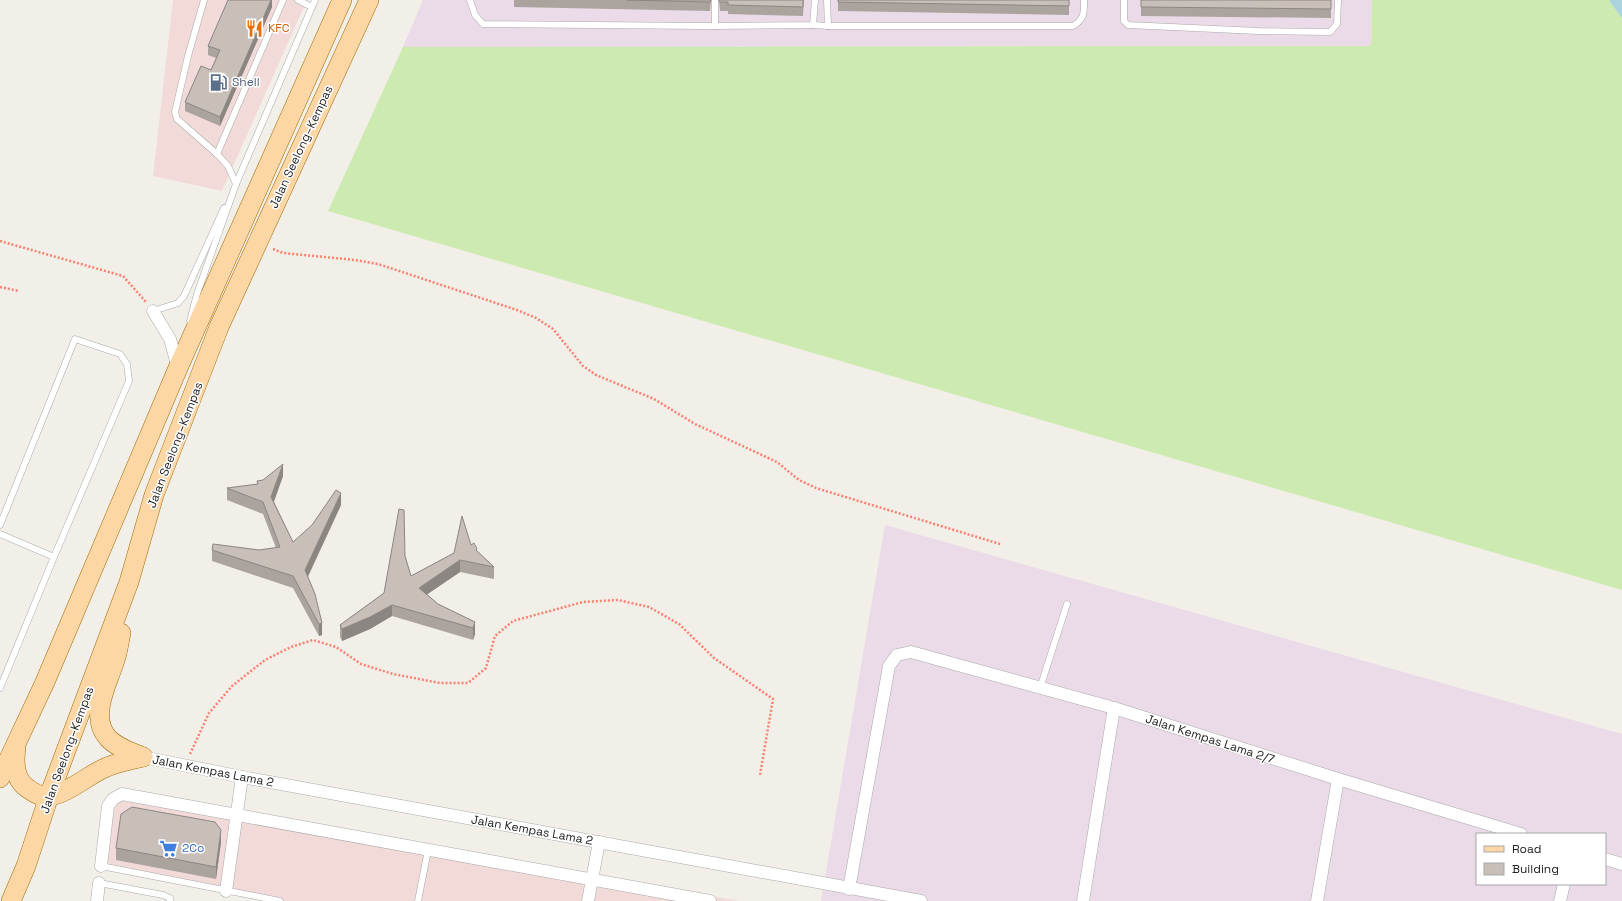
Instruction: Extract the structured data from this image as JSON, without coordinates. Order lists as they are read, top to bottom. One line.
{"streets":{"main road":["Jalan Seelong–Kempas"],"street":["Jalan Kempas Lama 2/7","Jalan Kempas Lama 2"]},"crossings":[["Jalan Kempas Lama 2/7","Jalan Kempas Lama 2"]],"places":{"restaurant":["KFC"],"fuel station":["Shell"],"supermarket":["2Co"]},"legend":["Road","Building"]}
